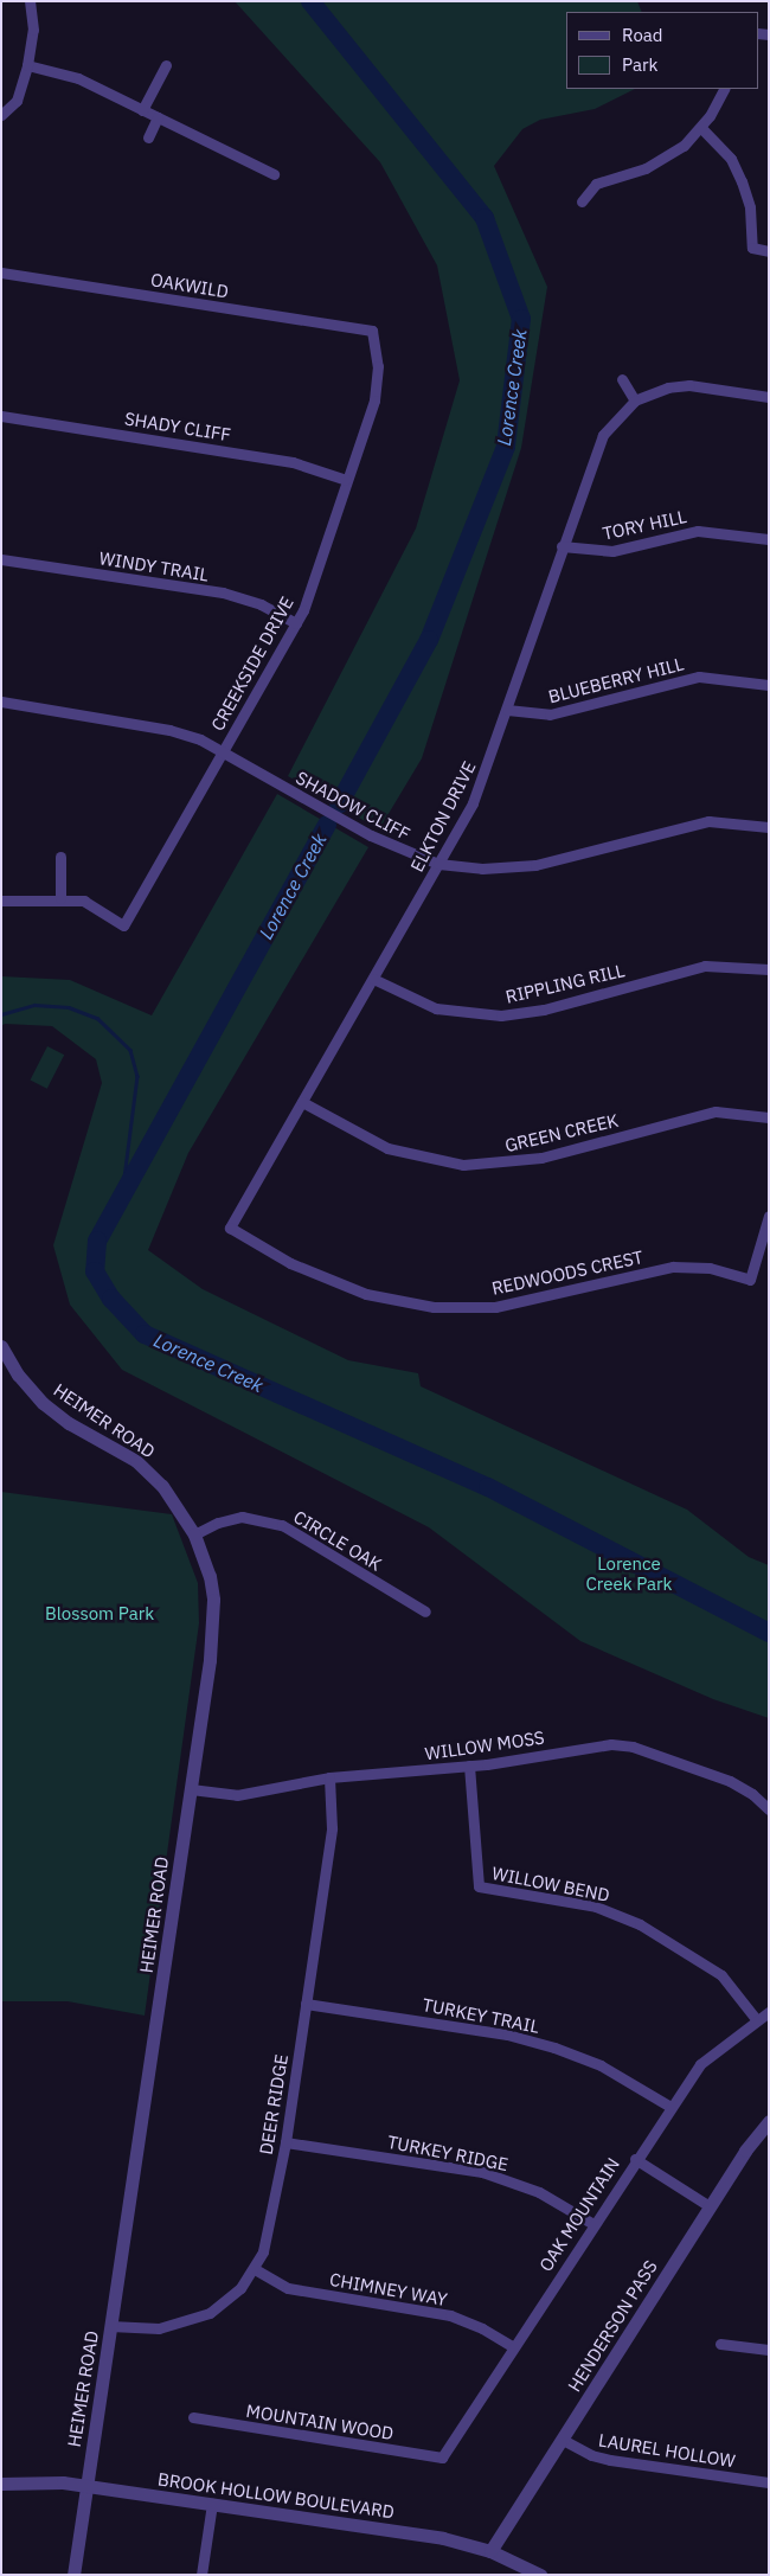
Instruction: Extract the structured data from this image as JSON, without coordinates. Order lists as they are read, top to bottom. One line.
{"streets":{"street":["OAKWILD","SHADY CLIFF","TORY HILL","WINDY TRAIL","CREEKSIDE DRIVE","BLUEBERRY HILL","SHADOW CLIFF","ELKTON DRIVE","RIPPLING RILL","GREEN CREEK","REDWOODS CREST","HEIMER ROAD","CIRCLE OAK","WILLOW MOSS","WILLOW BEND","TURKEY TRAIL","DEER RIDGE","TURKEY RIDGE","OAK MOUNTAIN","CHIMNEY WAY","HENDERSON PASS","MOUNTAIN WOOD","LAUREL HOLLOW","BROOK HOLLOW BOULEVARD"]},"crossings":[["OAKWILD","CREEKSIDE DRIVE"],["SHADY CLIFF","CREEKSIDE DRIVE"],["TORY HILL","ELKTON DRIVE"],["WINDY TRAIL","CREEKSIDE DRIVE"],["CREEKSIDE DRIVE","SHADOW CLIFF"],["BLUEBERRY HILL","ELKTON DRIVE"],["SHADOW CLIFF","ELKTON DRIVE"],["ELKTON DRIVE","RIPPLING RILL"],["ELKTON DRIVE","GREEN CREEK"],["ELKTON DRIVE","REDWOODS CREST"],["HEIMER ROAD","CIRCLE OAK"],["HEIMER ROAD","WILLOW MOSS"],["HEIMER ROAD","DEER RIDGE"],["HEIMER ROAD","BROOK HOLLOW BOULEVARD"],["WILLOW MOSS","WILLOW BEND"],["WILLOW MOSS","DEER RIDGE"],["WILLOW BEND","OAK MOUNTAIN"],["TURKEY TRAIL","DEER RIDGE"],["TURKEY TRAIL","OAK MOUNTAIN"],["DEER RIDGE","TURKEY RIDGE"],["DEER RIDGE","CHIMNEY WAY"],["TURKEY RIDGE","OAK MOUNTAIN"],["OAK MOUNTAIN","CHIMNEY WAY"],["OAK MOUNTAIN","MOUNTAIN WOOD"],["HENDERSON PASS","LAUREL HOLLOW"],["HENDERSON PASS","BROOK HOLLOW BOULEVARD"]],"water":["Lorence Creek"],"parks":["Lorence Creek Park","Blossom Park"],"legend":["Road","Park"]}
